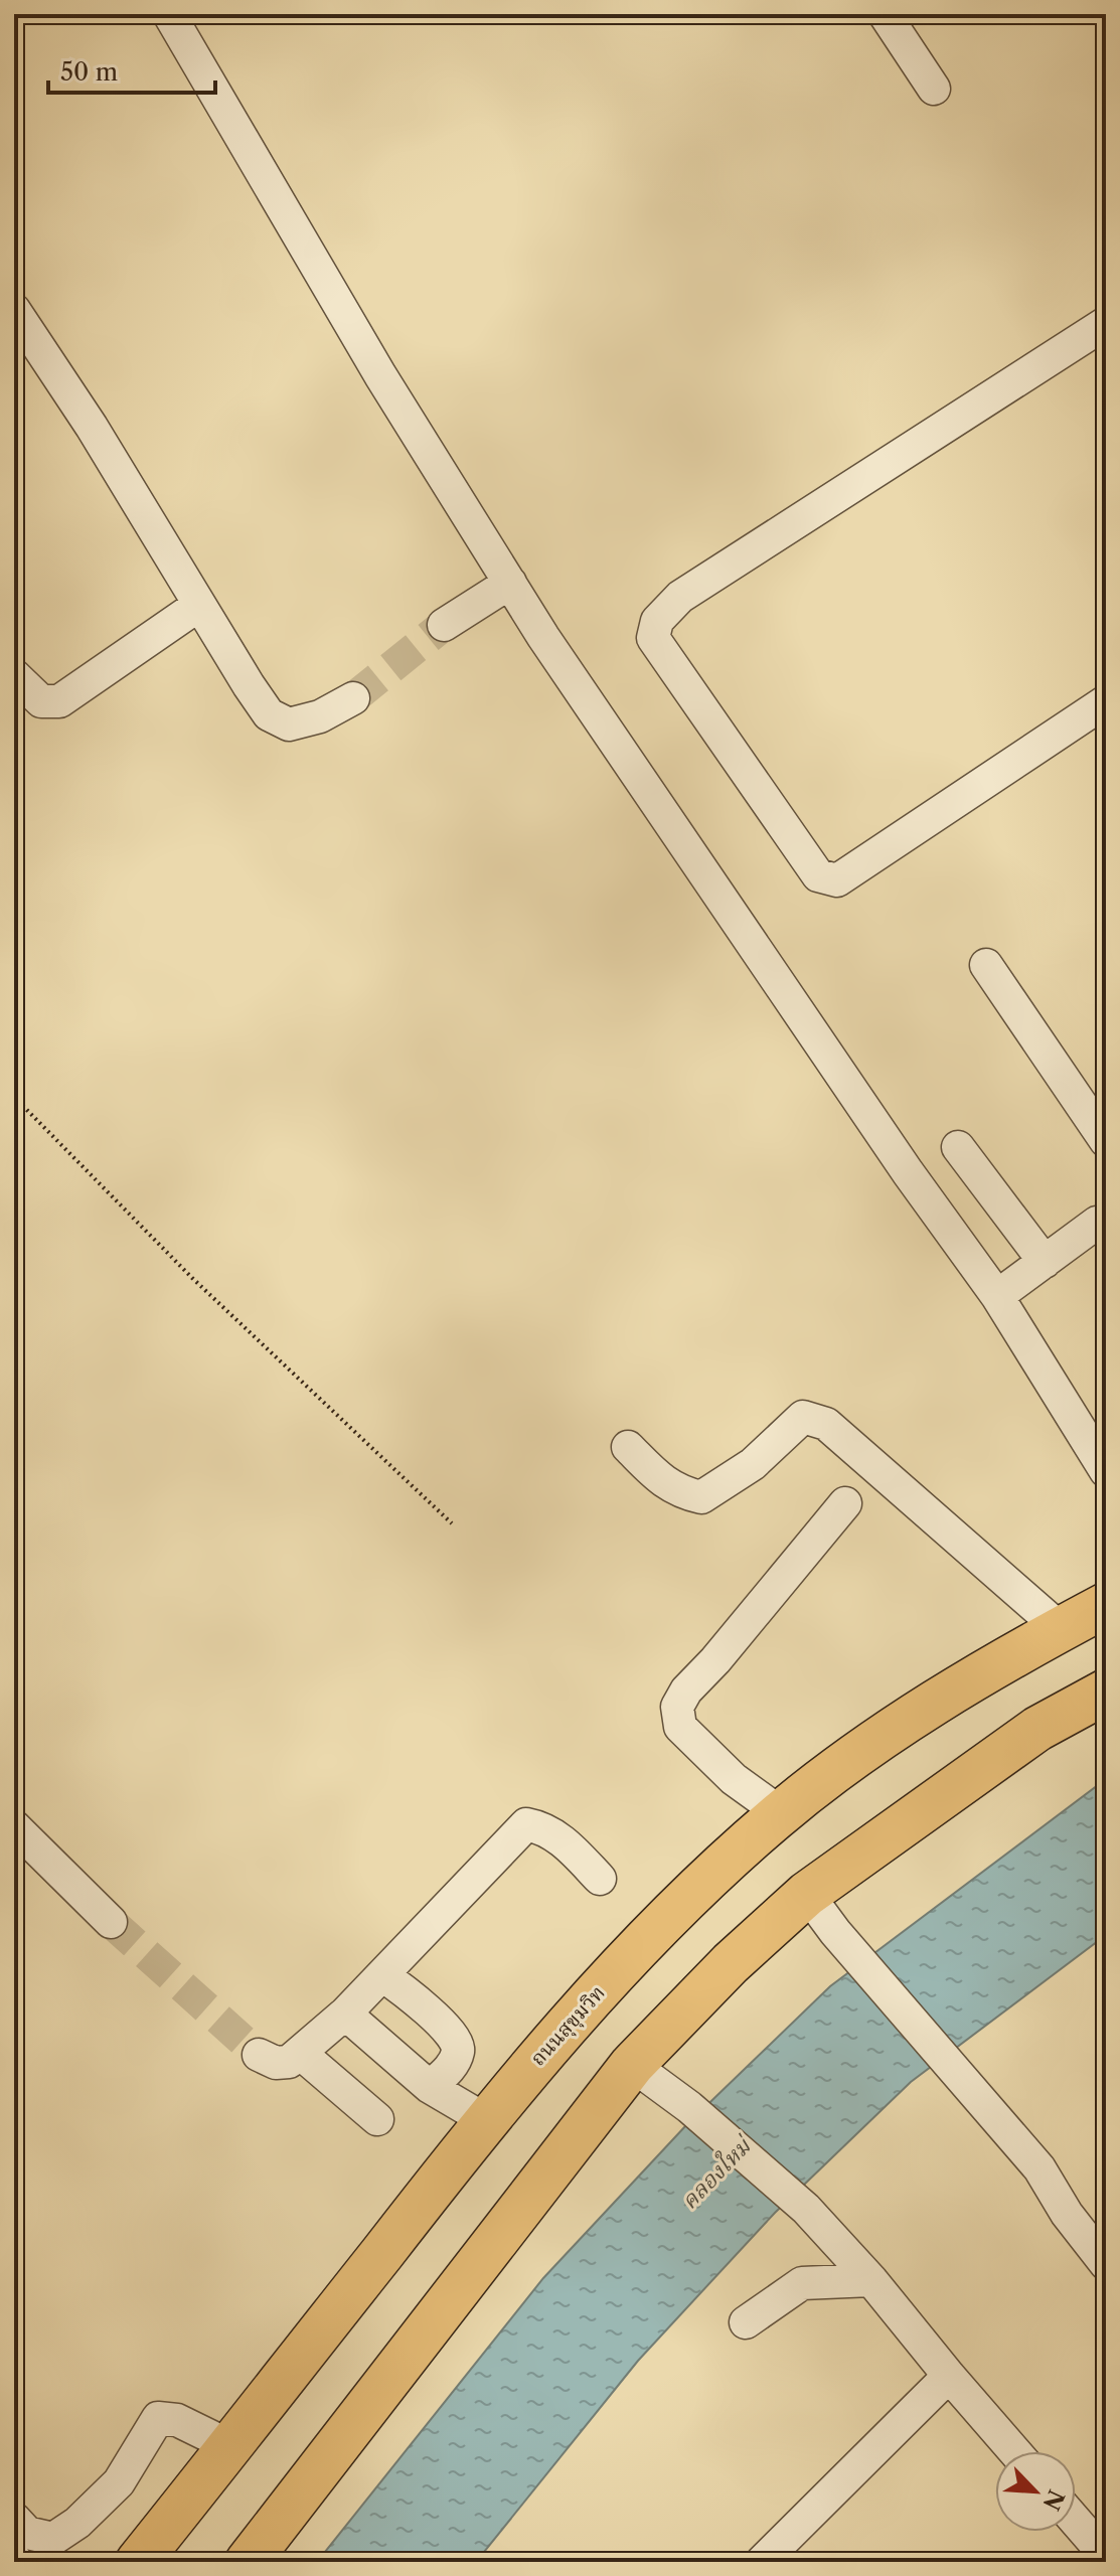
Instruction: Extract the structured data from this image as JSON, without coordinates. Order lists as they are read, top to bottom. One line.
{"streets":{"highway":["ถนนสุขุมวิท"]},"water":["คลองใหม่"],"scale_bar":"50 m","north":"bottom right"}
